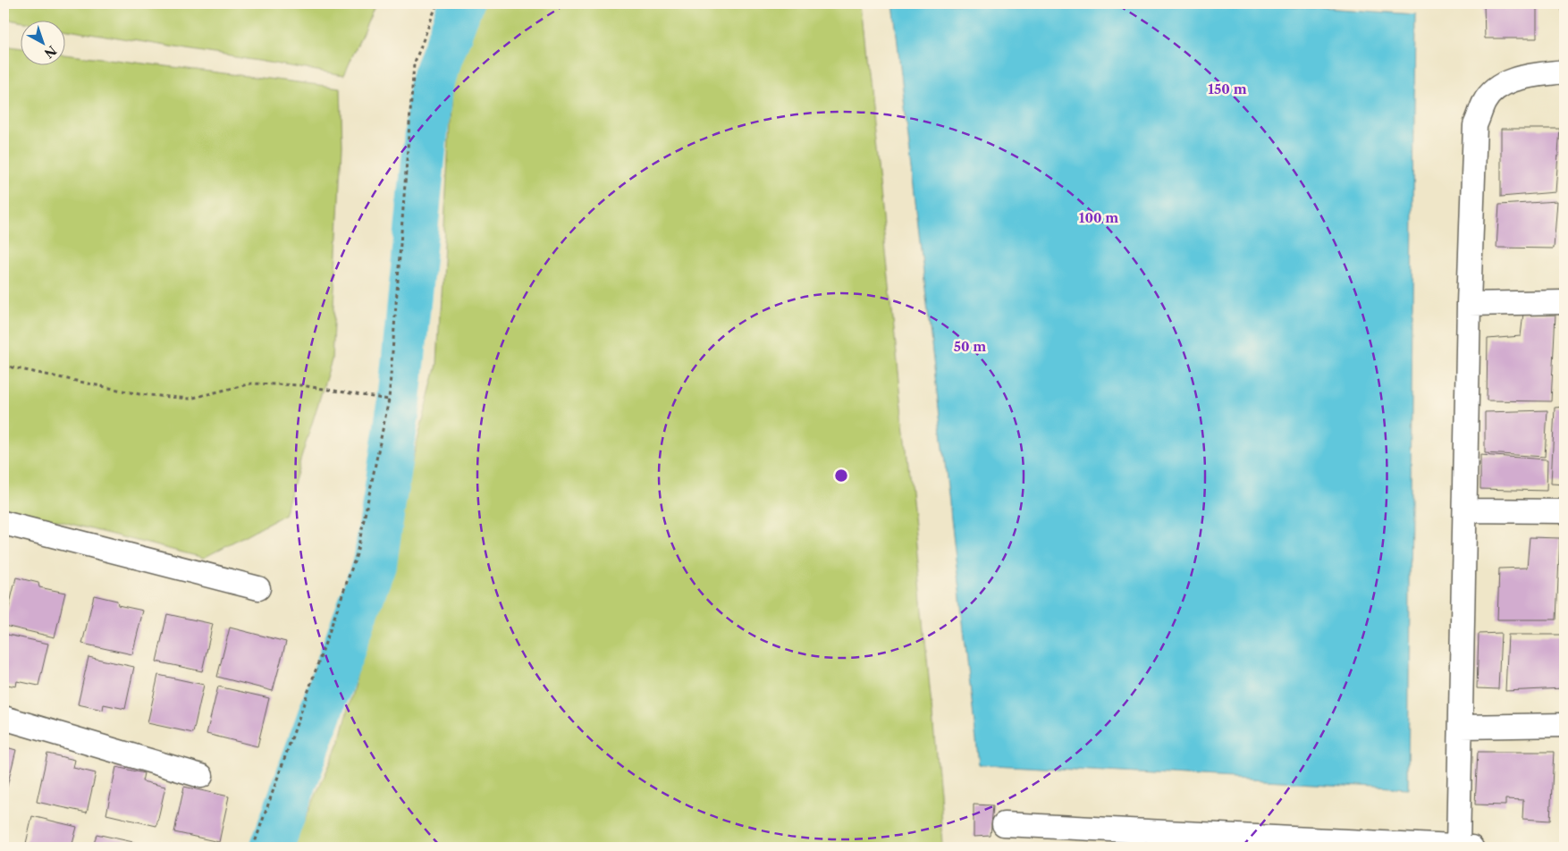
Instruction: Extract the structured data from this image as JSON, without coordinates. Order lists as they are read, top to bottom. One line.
{"north":"bottom right","rings":["150 m","100 m","50 m"]}
